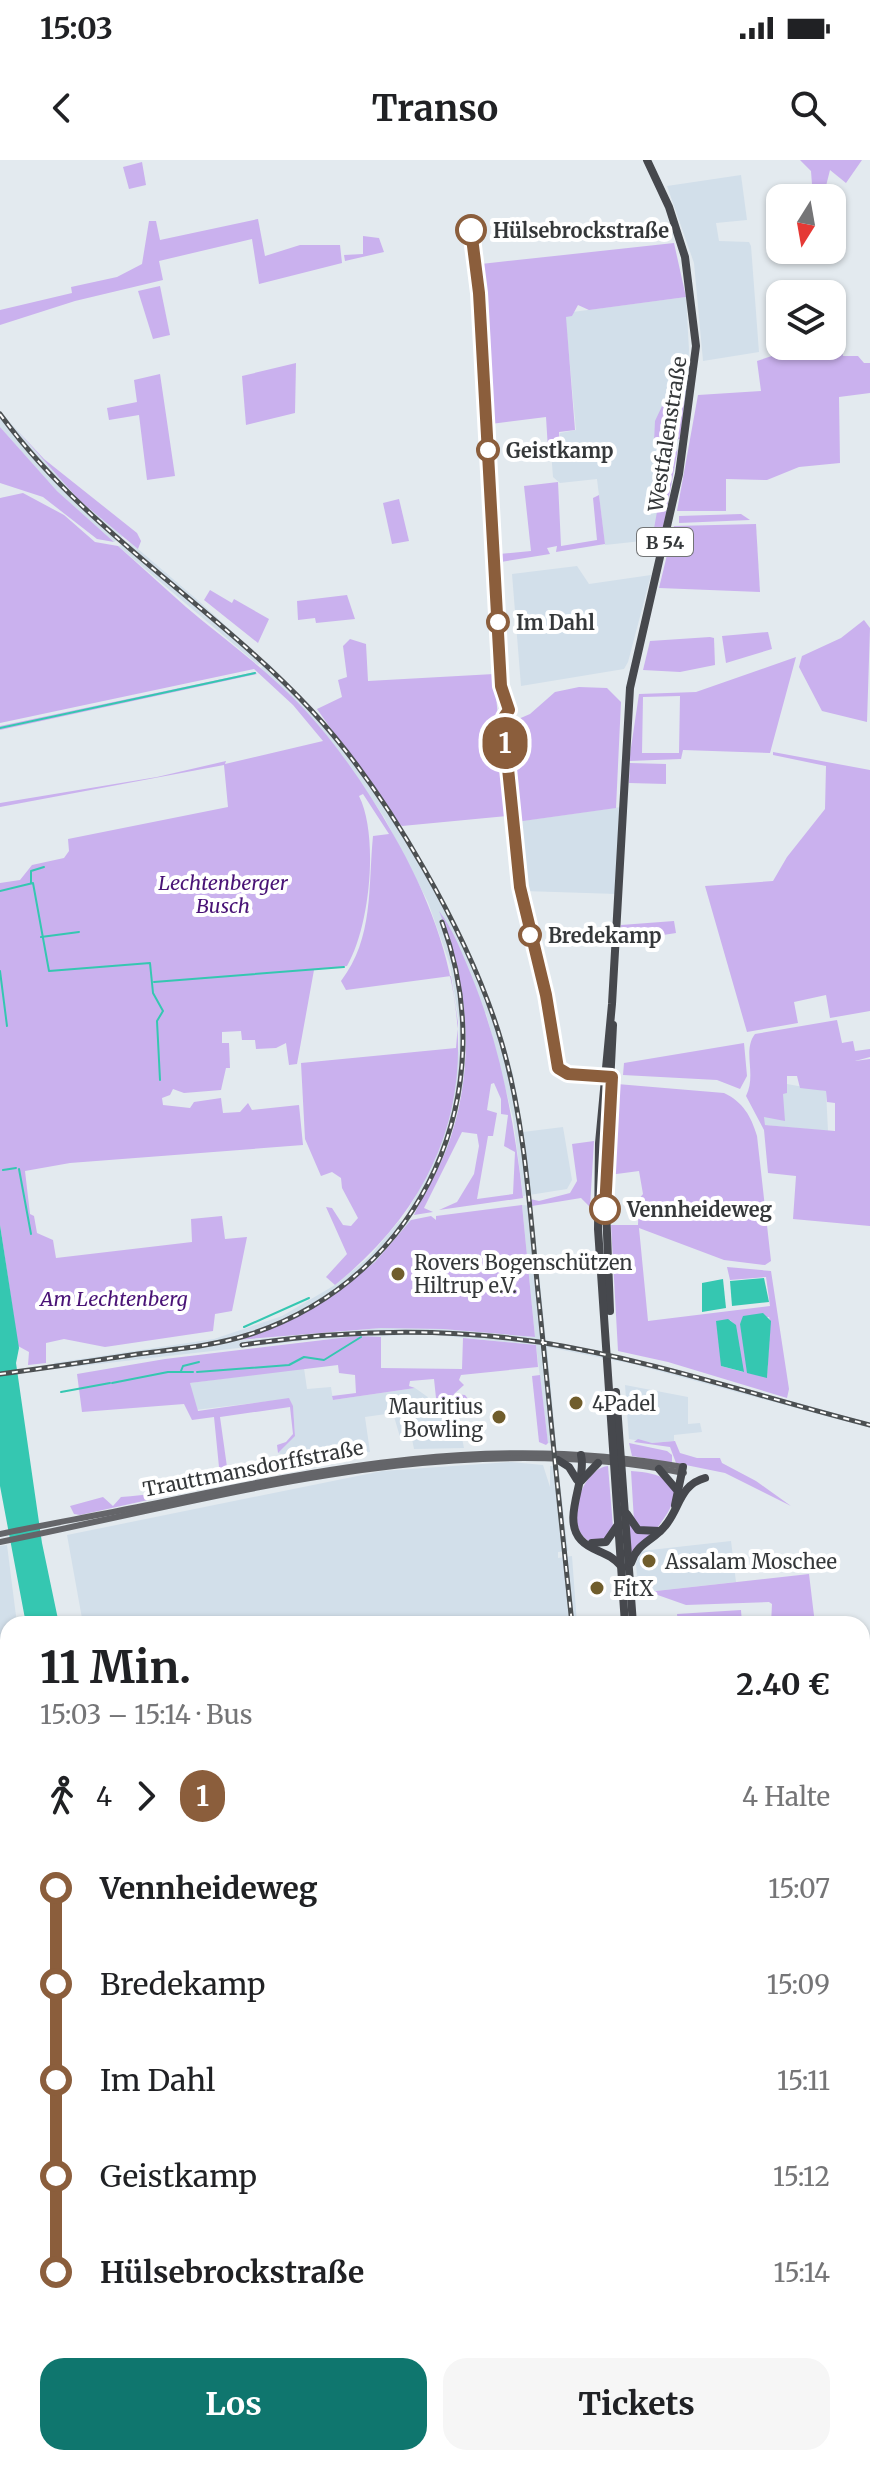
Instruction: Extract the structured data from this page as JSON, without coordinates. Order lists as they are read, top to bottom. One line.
{"streets":{"main road":["Westfalenstraße","B 54","Trauttmansdorffstraße"]},"crossings":[["Westfalenstraße","B 54"]],"parks":["Lechtenberger Busch","Am Lechtenberg"],"places":["Hülsebrockstraße","Geistkamp","Im Dahl","Bredekamp","Vennheideweg","Rovers Bogenschützen Hiltrup e.V.","4Padel","Mauritius Bowling","Assalam Moschee","FitX"],"lines":["bus line 1"],"north":"bottom","page":{"status":"15:03","header":"Transo","on_map":"1","heading":["11 Min.","15:03 – 15:14 · Bus","2.40 €"],"legs":["4","1","4 Halte"],"list":[{"name":"Vennheideweg","value":"15:07"},{"name":"Bredekamp","value":"15:09"},{"name":"Im Dahl","value":"15:11"},{"name":"Geistkamp","value":"15:12"},{"name":"Hülsebrockstraße","value":"15:14"}],"buttons":["Los","Tickets"]}}
